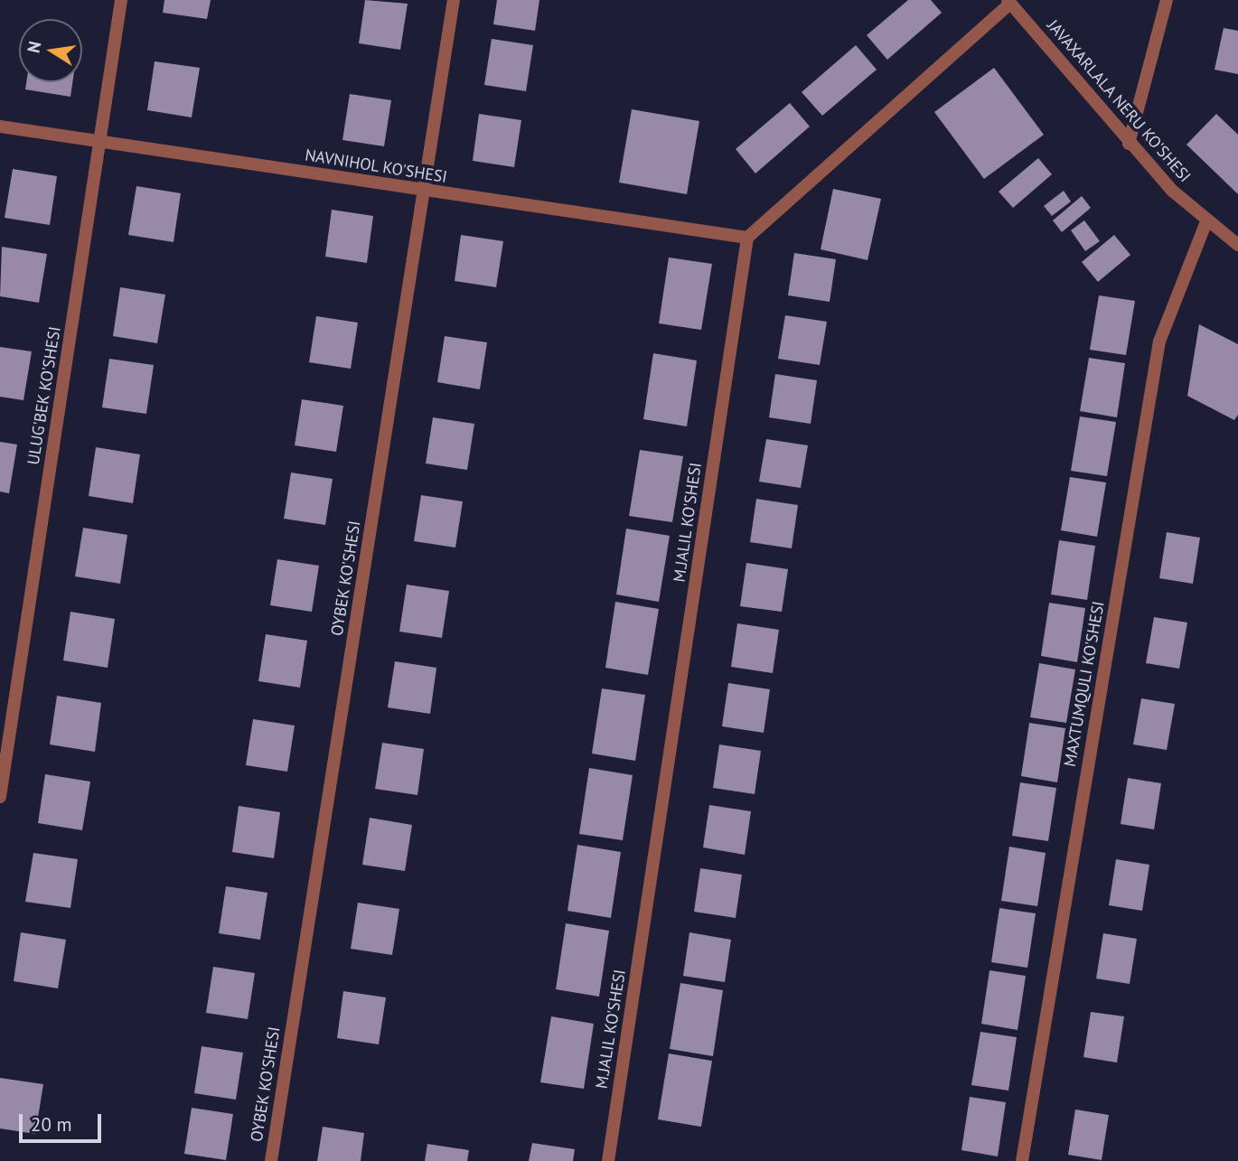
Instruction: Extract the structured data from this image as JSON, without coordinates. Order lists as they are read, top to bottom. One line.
{"streets":{"street":["JAVAXARLALA NERU KO'SHESI","NAVNIHOL KO'SHESI","ULUG'BEK KO'SHESI","M.JALIL KO'SHESI","OYBEK KO'SHESI","MAXTUMQULI KO'SHESI"]},"crossings":[["JAVAXARLALA NERU KO'SHESI","MAXTUMQULI KO'SHESI"],["NAVNIHOL KO'SHESI","ULUG'BEK KO'SHESI"],["NAVNIHOL KO'SHESI","M.JALIL KO'SHESI"],["NAVNIHOL KO'SHESI","OYBEK KO'SHESI"]],"scale_bar":"20 m","north":"left"}
